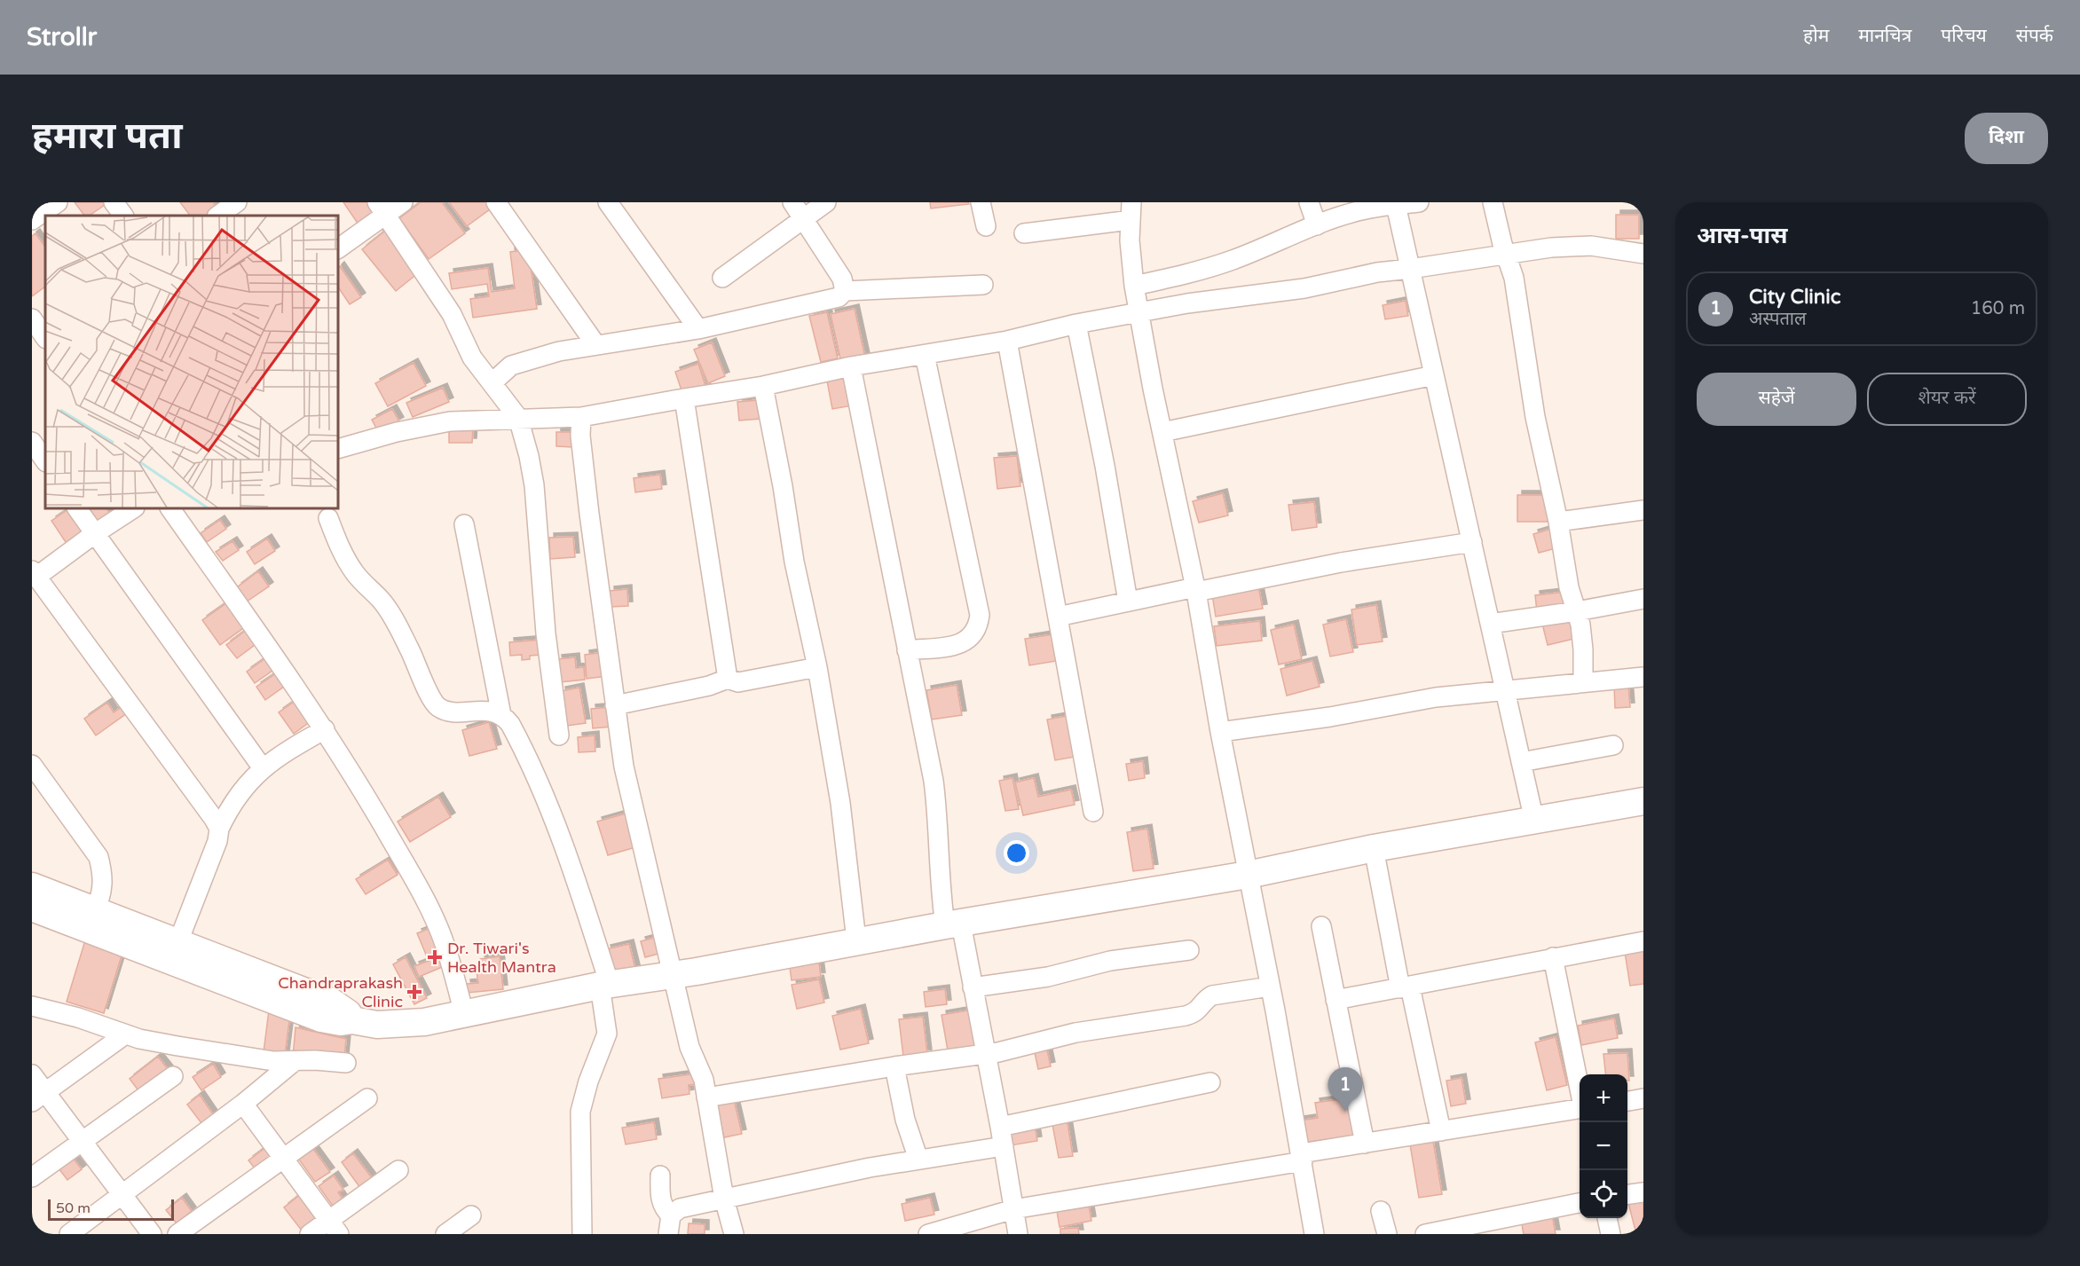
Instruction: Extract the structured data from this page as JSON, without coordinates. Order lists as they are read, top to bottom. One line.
{"places":{"health":["Dr. Tiwari's Health Mantra","Chandraprakash Clinic"]},"scale_bar":"50 m","page":{"header":"Strollr","nav":["होम","मानचित्र","परिचय","संपर्क"],"buttons":["दिशा",["सहेजें","शेयर करें"]],"title":"हमारा पता","heading":"आस-पास","list":[{"mark":"1","name":"City Clinic","note":"अस्पताल","value":"160 m"}],"pins":"1","map_buttons":["+","−"],"scale":"50 m"}}
